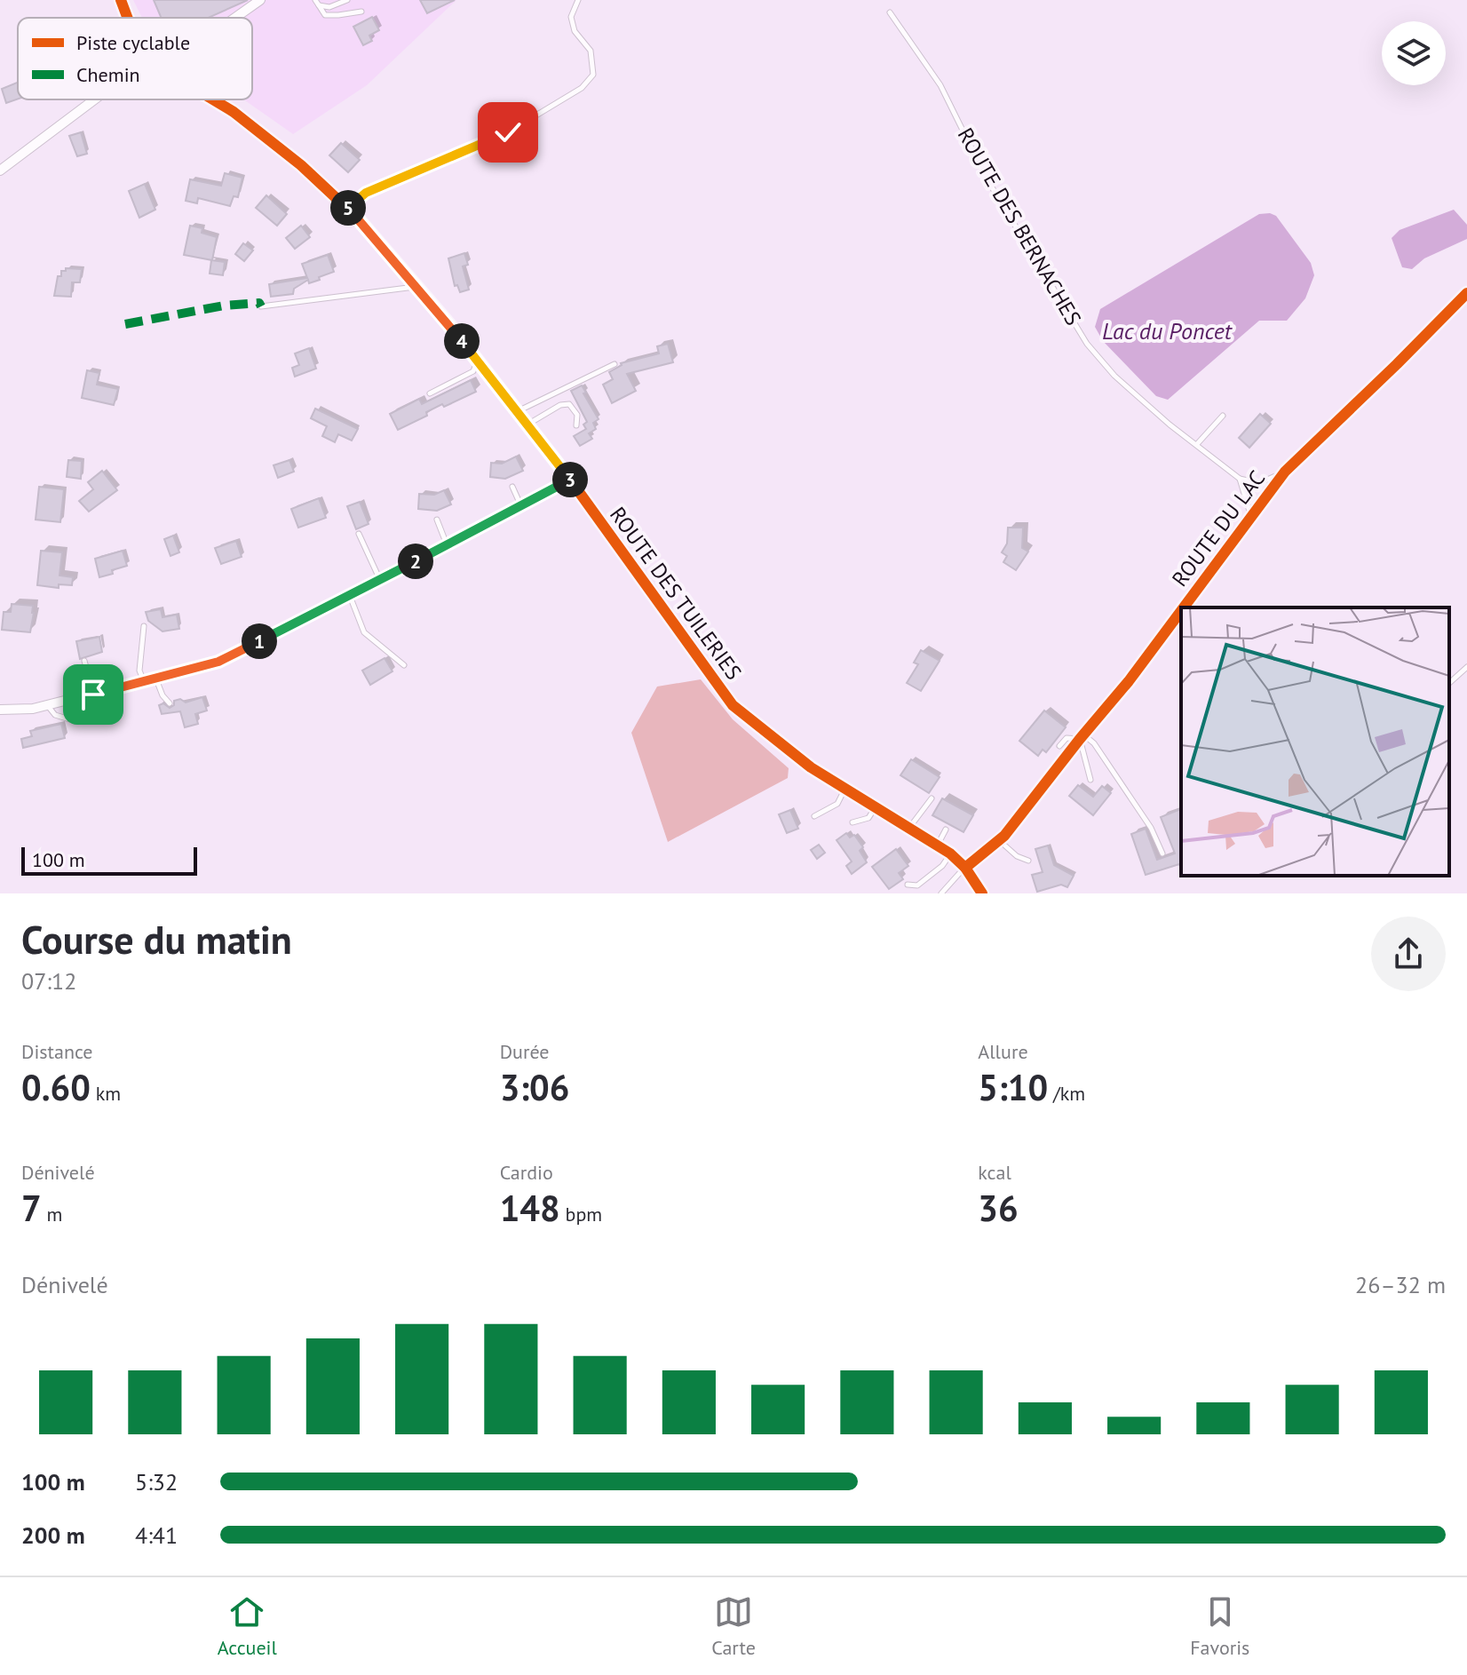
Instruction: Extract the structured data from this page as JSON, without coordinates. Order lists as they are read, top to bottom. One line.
{"streets":{"street":["ROUTE DU LAC","ROUTE DES TUILERIES"],"lane":["ROUTE DES BERNACHES"]},"crossings":[["ROUTE DU LAC","ROUTE DES TUILERIES"]],"water":["Lac du Poncet"],"legend":["Piste cyclable","Chemin"],"scale_bar":"100 m","page":{"pins":["5","4","3","2","1"],"scale":"100 m","heading":["Course du matin","07:12"],"stats":[["Distance","0.60 km"],["Durée","3:06"],["Allure","5:10 /km"],["Dénivelé","7 m"],["Cardio","148 bpm"],["kcal","36"]],"chart":["Dénivelé","26–32 m"],"list":[{"name":"100 m","note":"5:32"},{"name":"200 m","note":"4:41"}],"tabs":["Accueil","Carte","Favoris"]}}
